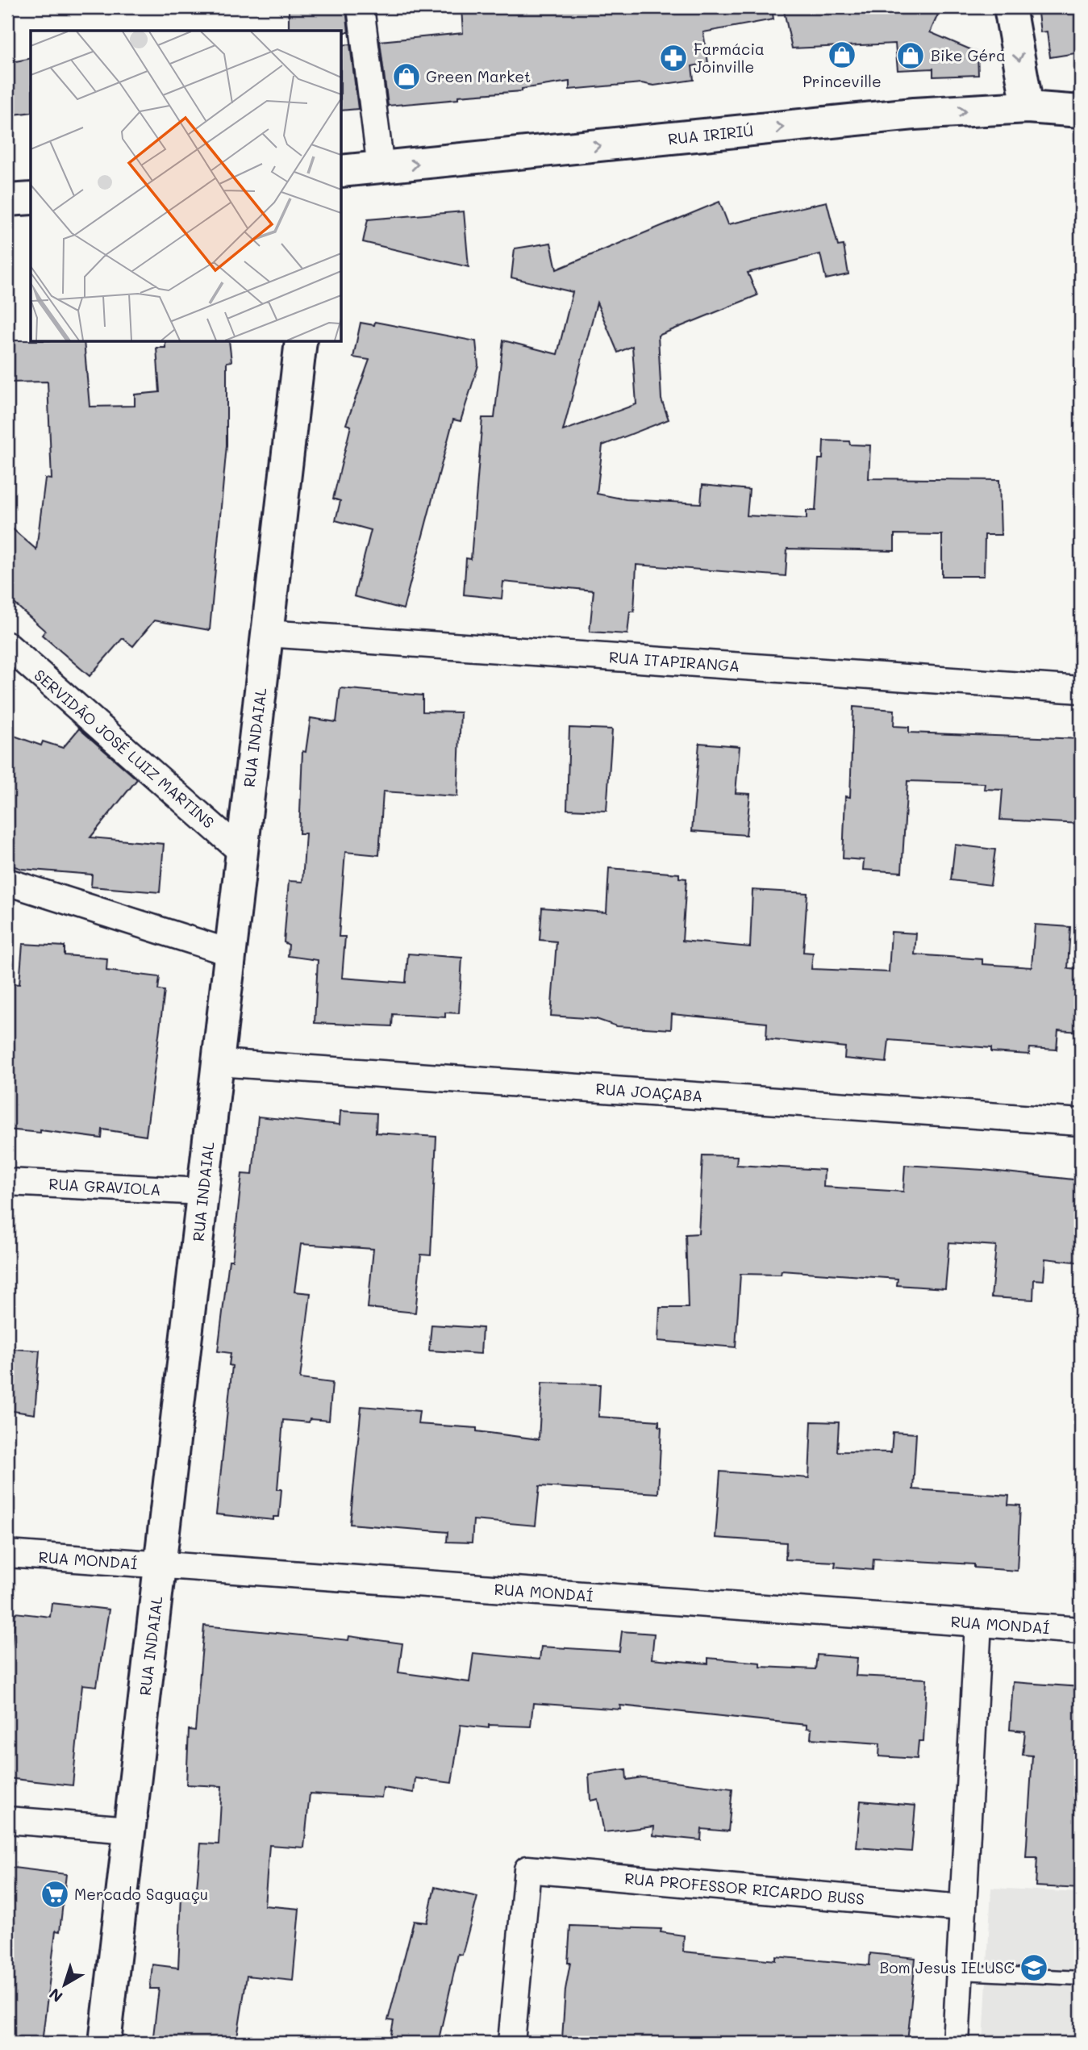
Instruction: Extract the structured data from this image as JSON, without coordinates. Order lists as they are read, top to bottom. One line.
{"streets":{"street":["RUA IRIRIÚ","RUA ITAPIRANGA","RUA INDAIAL","SERVIDÃO JOSÉ LUIZ MARTINS","RUA JOAÇABA","RUA GRAVIOLA","RUA MONDAÍ","RUA PROFESSOR RICARDO BUSS"]},"crossings":[["RUA ITAPIRANGA","RUA INDAIAL"],["RUA INDAIAL","SERVIDÃO JOSÉ LUIZ MARTINS"],["RUA INDAIAL","RUA JOAÇABA"],["RUA INDAIAL","RUA GRAVIOLA"],["RUA INDAIAL","RUA MONDAÍ"]],"one_way":["RUA IRIRIÚ"],"places":{"shop":["Princeville","Bike Géra","Green Market"],"pharmacy":["Farmácia Joinville"],"supermarket":["Mercado Saguaçu"],"school or university":["Bom Jesus IELUSC"]},"north":"bottom left"}
